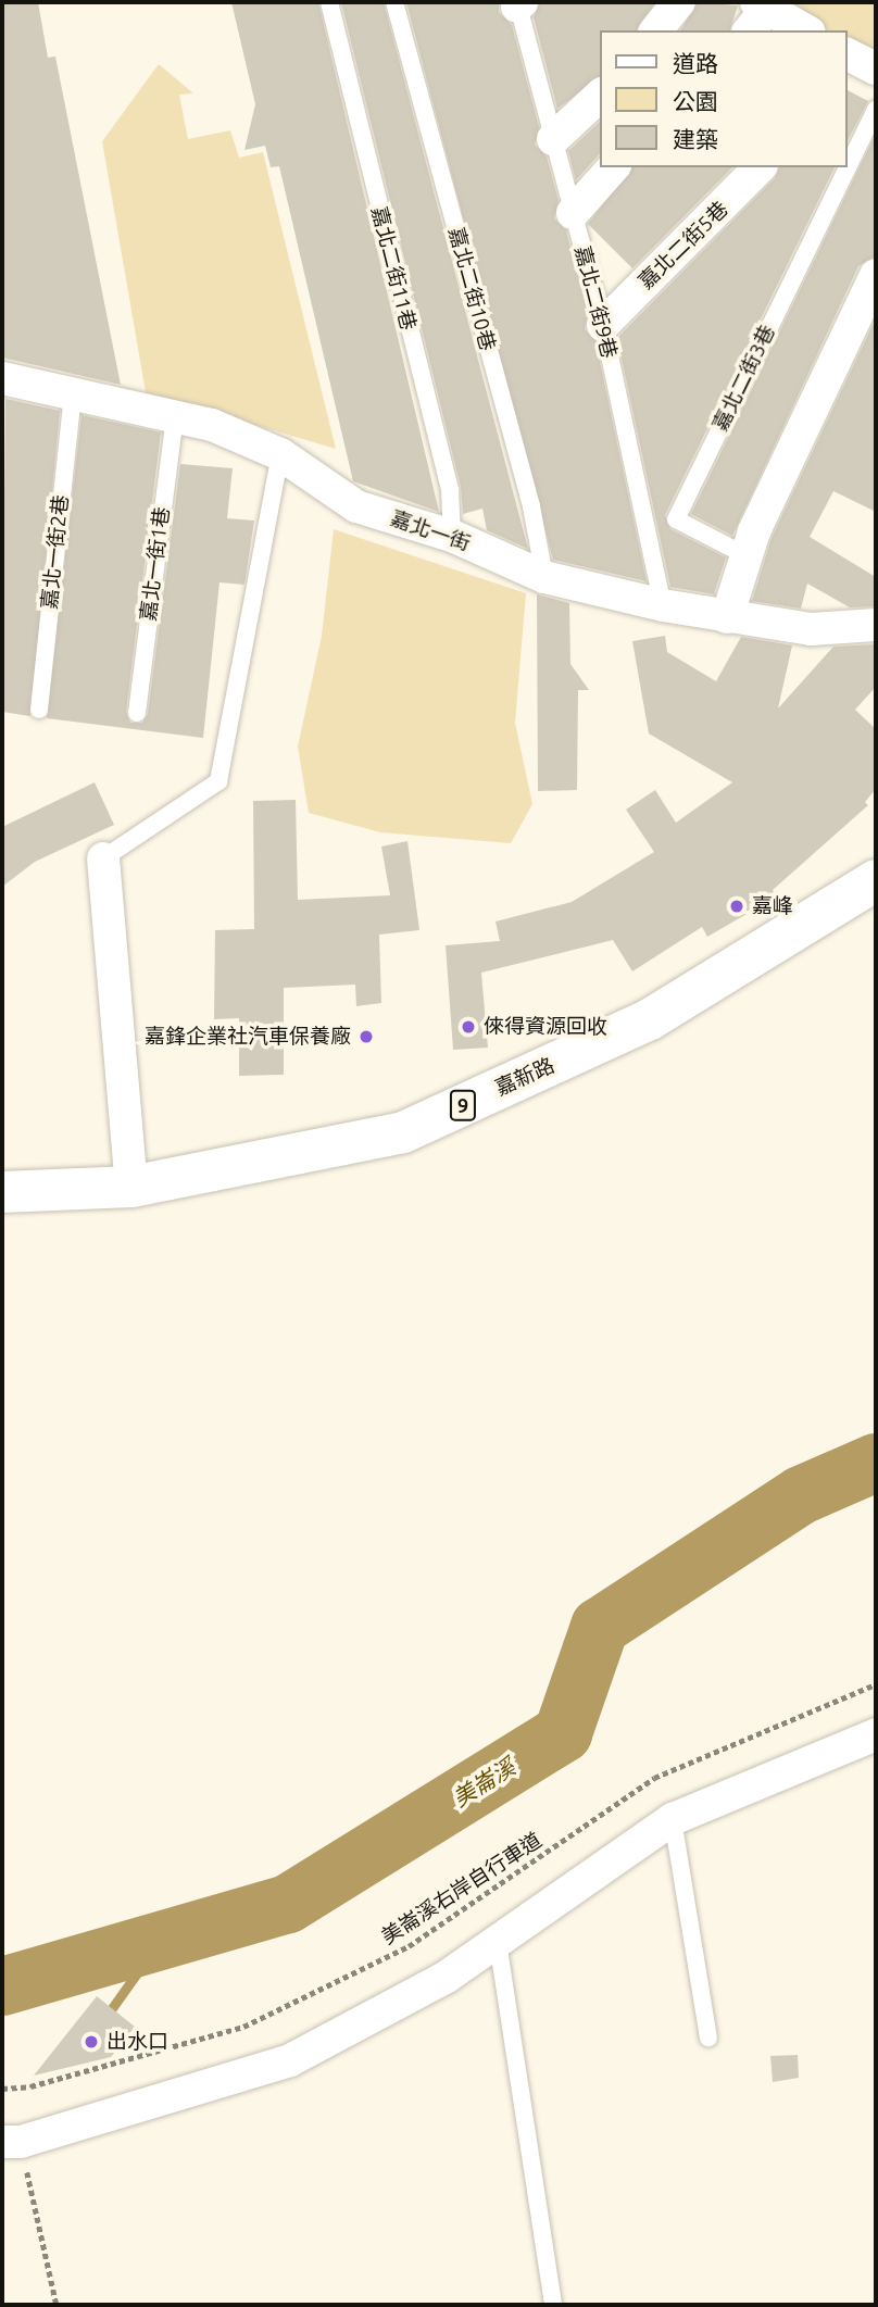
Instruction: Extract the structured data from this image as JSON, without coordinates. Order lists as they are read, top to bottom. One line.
{"streets":{"main road":["嘉新路","9"],"street":["嘉北二街5巷","嘉北一街"],"lane":["嘉北二街11巷","嘉北二街10巷","嘉北二街9巷","嘉北二街3巷","嘉北一街2巷","嘉北一街1巷"],"path":["美崙溪右岸自行車道"]},"crossings":[["嘉北二街5巷","嘉北二街9巷"],["嘉北二街11巷","嘉北一街"],["嘉北二街10巷","嘉北一街"],["嘉北二街9巷","嘉北一街"],["嘉北二街3巷","嘉北一街"],["嘉北一街","嘉北一街2巷"],["嘉北一街","嘉北一街1巷"]],"water":["美崙溪"],"places":["嘉峰","倈得資源回收","嘉鋒企業社汽車保養廠","出水口"],"legend":["道路","公園","建築"]}
